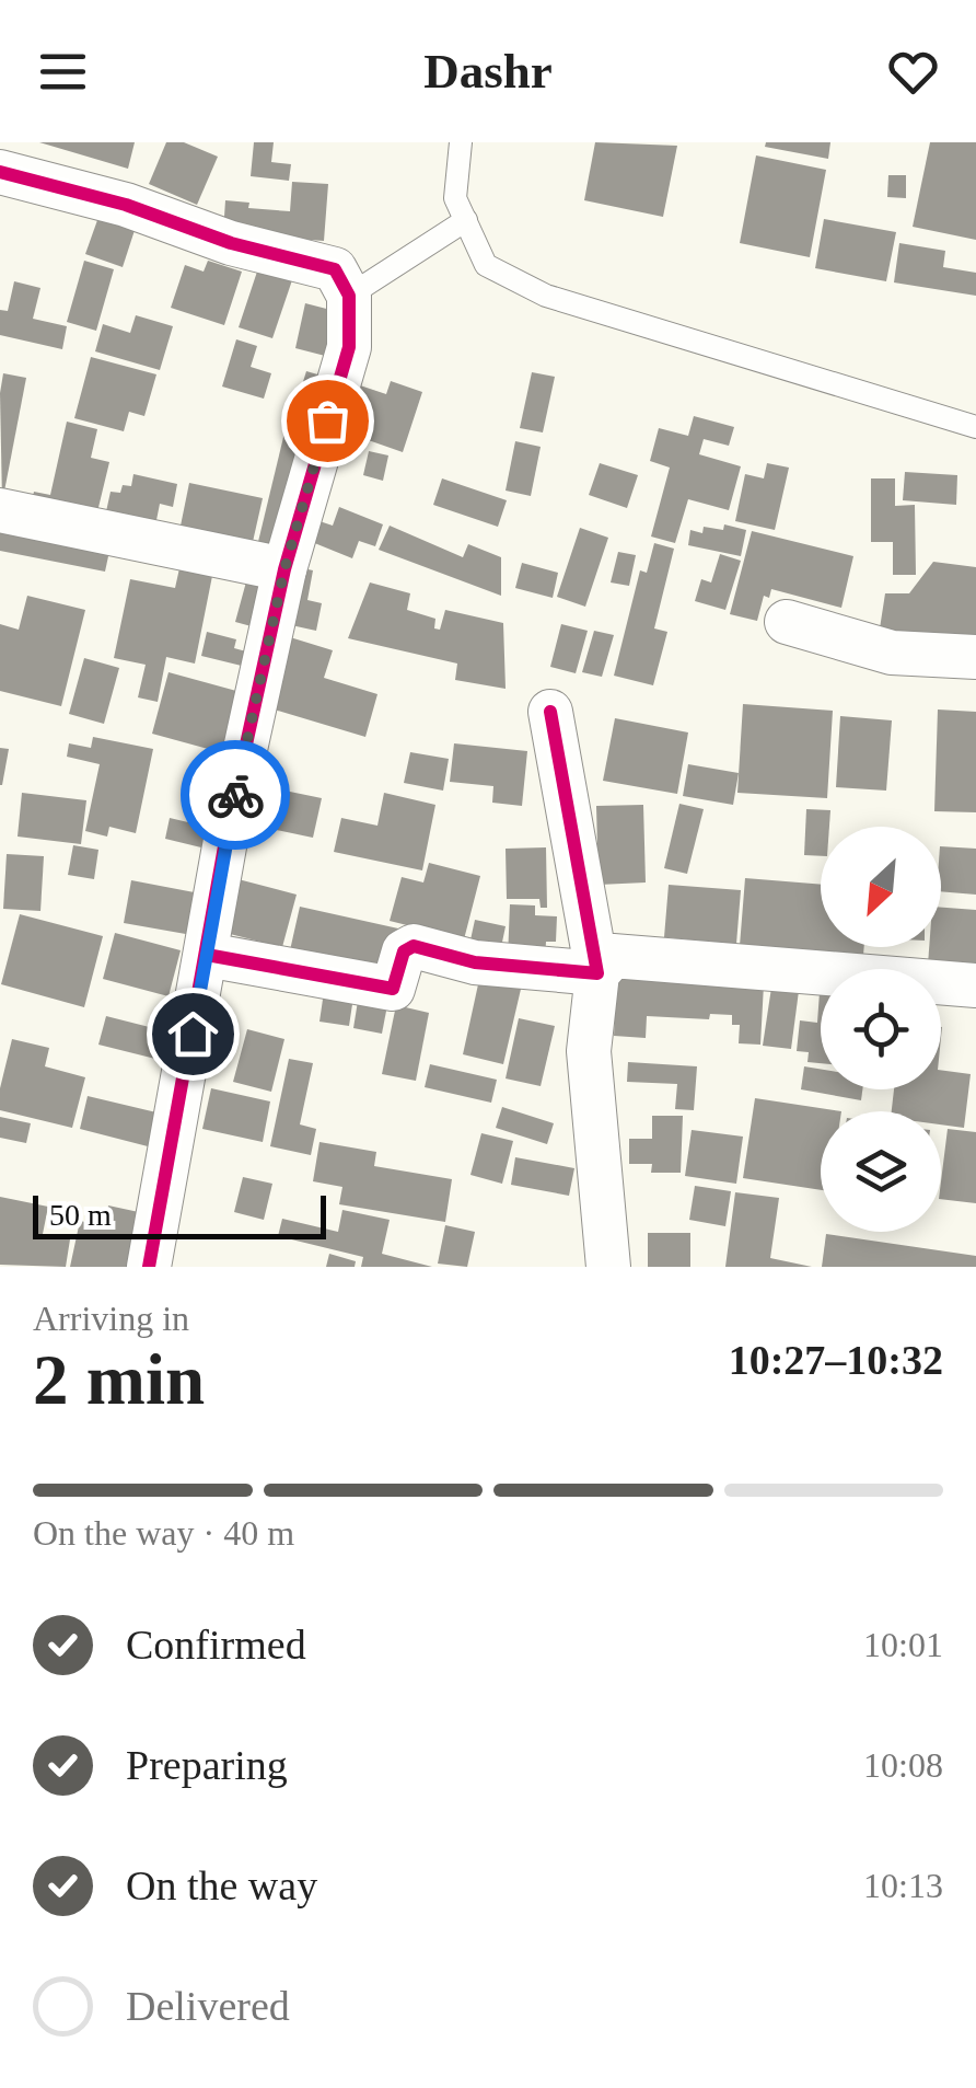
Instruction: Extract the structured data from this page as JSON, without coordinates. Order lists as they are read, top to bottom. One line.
{"scale_bar":"50 m","north":"bottom left","page":{"header":"Dashr","scale":"50 m","heading":["2 min","Arriving in","10:27–10:32"],"bar":"On the way · 40 m","list":[["Confirmed","10:01"],["Preparing","10:08"],["On the way","10:13"],"Delivered"]}}
